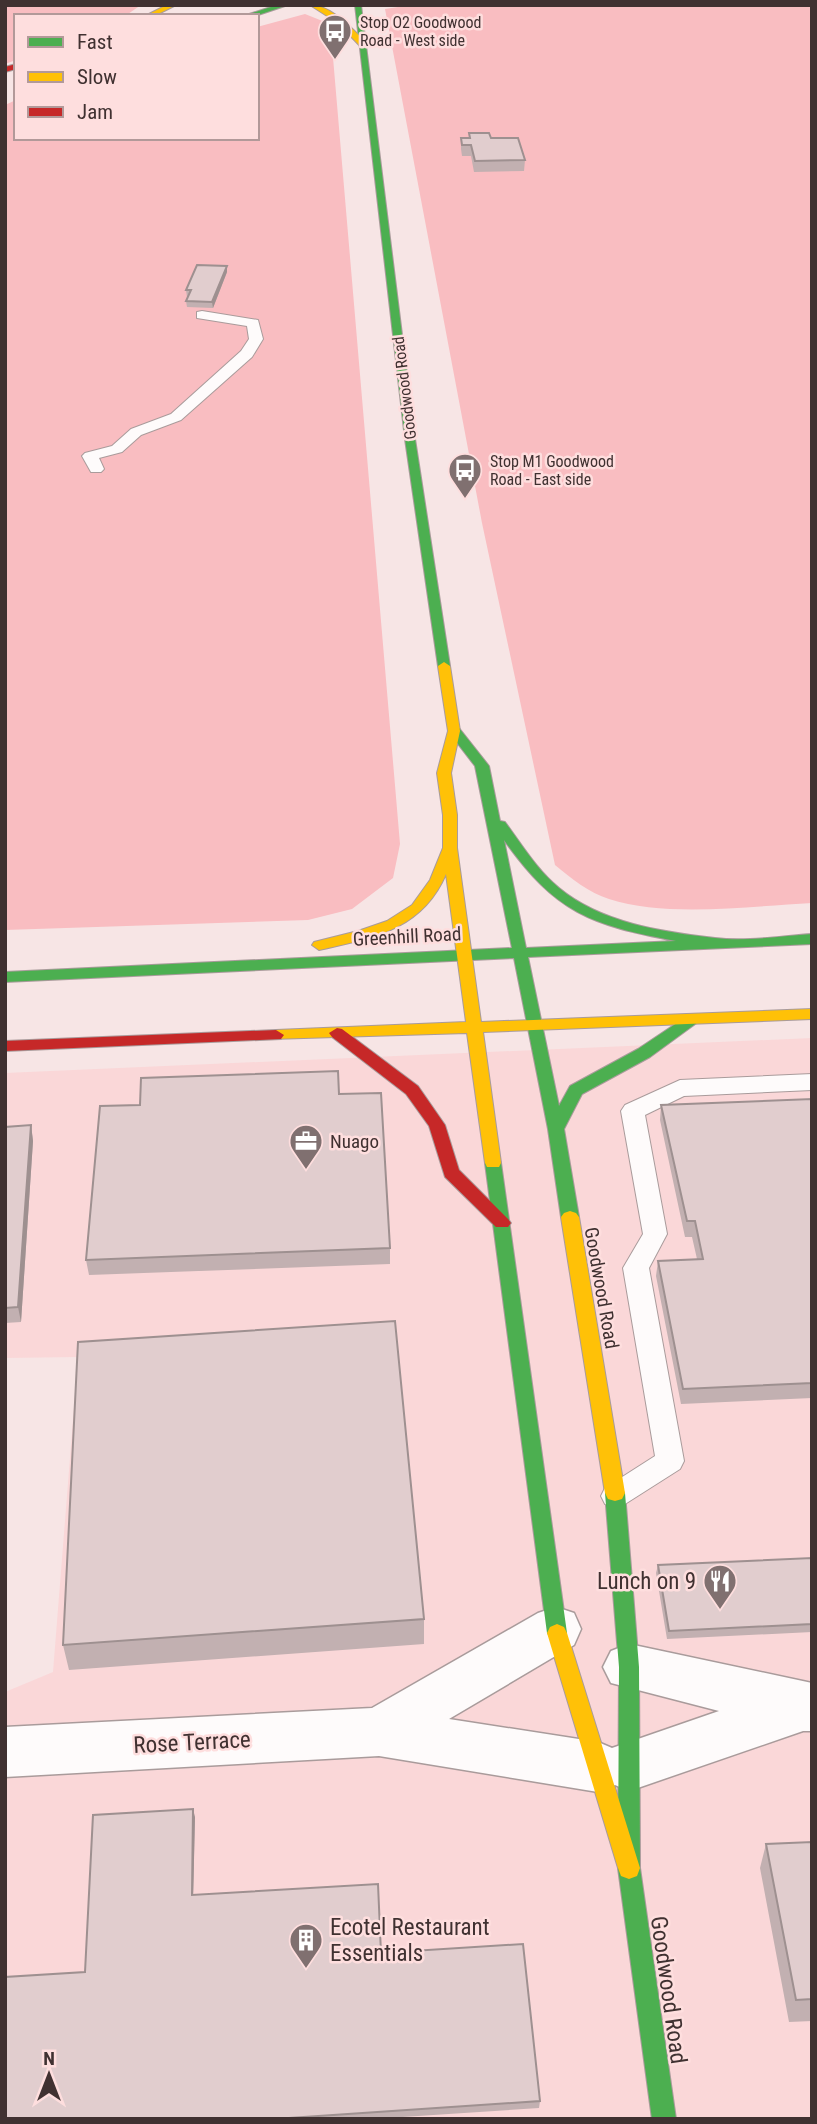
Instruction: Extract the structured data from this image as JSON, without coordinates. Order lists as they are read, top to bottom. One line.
{"streets":{"main road":["Goodwood Road","Greenhill Road"],"street":["Rose Terrace"]},"crossings":[["Goodwood Road","Greenhill Road"],["Goodwood Road","Rose Terrace"]],"places":{"bus stop":["Stop O2 Goodwood Road - West side","Stop M1 Goodwood Road - East side"],"office":["Nuago"],"restaurant":["Lunch on 9"],"building":["Ecotel Restaurant Essentials"]},"legend":["Fast","Slow","Jam"],"north":"top"}
